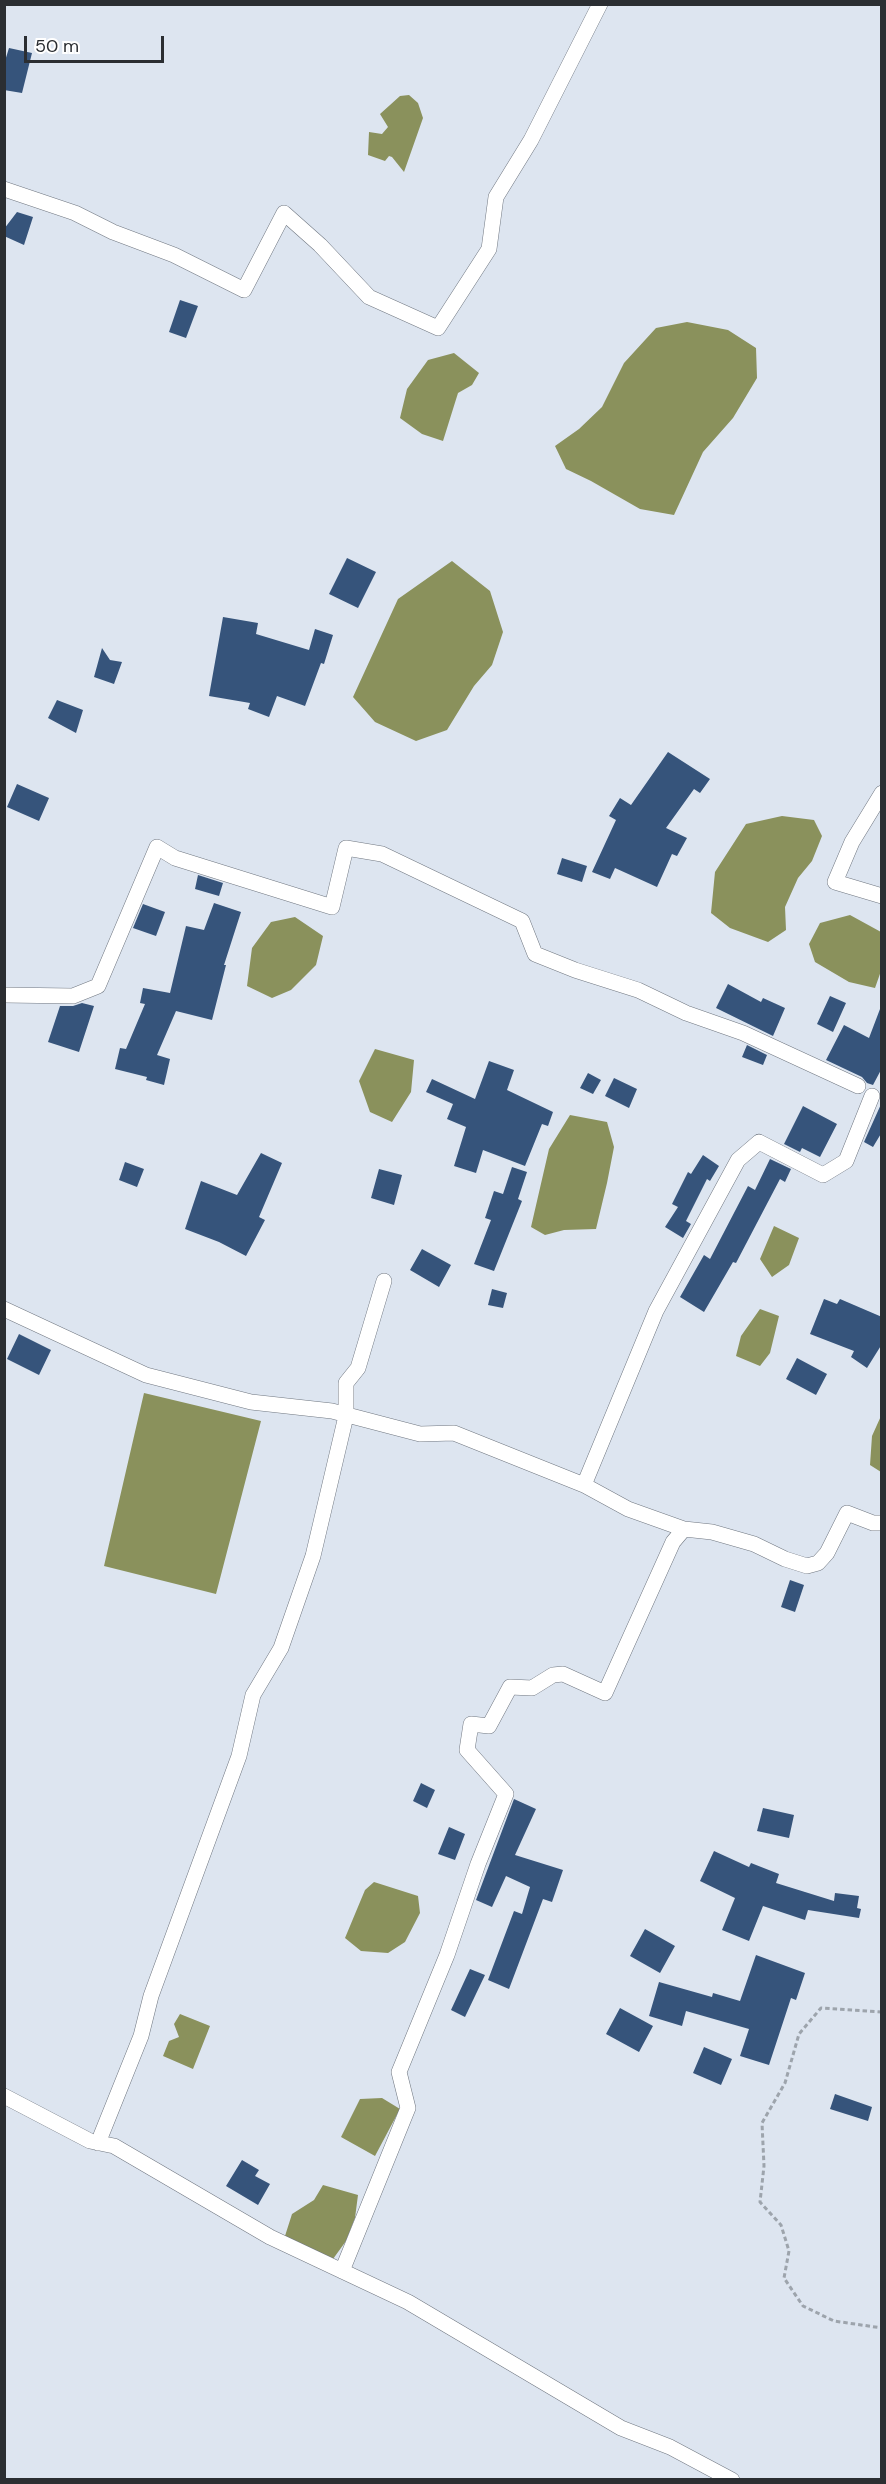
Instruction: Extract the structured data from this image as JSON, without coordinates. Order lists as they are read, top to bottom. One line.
{"scale_bar":"50 m"}
